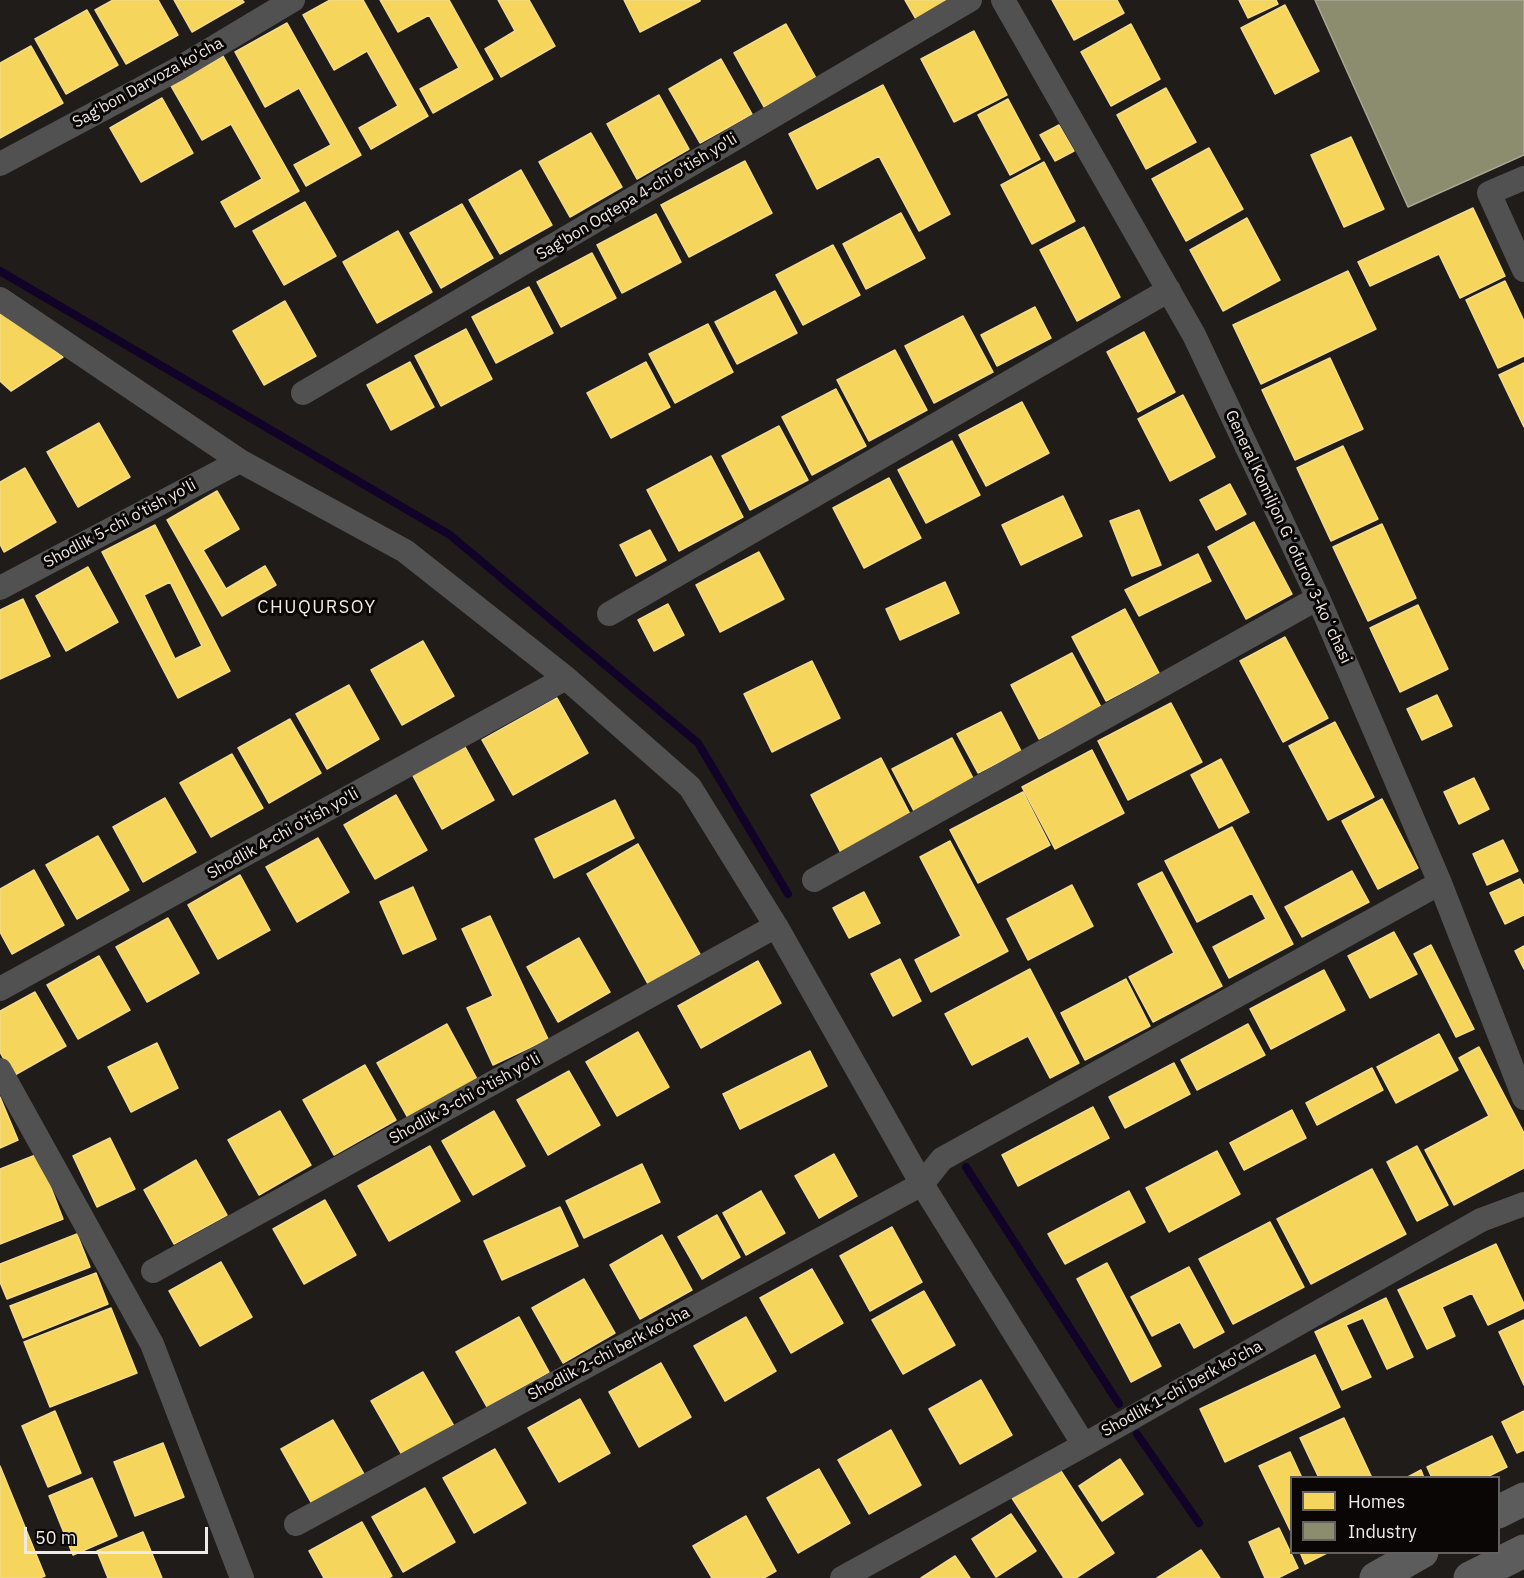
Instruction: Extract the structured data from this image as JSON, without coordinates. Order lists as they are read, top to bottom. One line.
{"streets":{"street":["Sag'bon Darvoza ko'cha","Sag'bon Oqtepa 4-chi o'tish yo'li","Shodlik 5-chi o'tish yo'li","General Komiljon Gʻofurov 3-koʻchasi","Shodlik 4-chi o'tish yo'li","Shodlik 3-chi o'tish yo'li","Shodlik 2-chi berk ko'cha","Shodlik 1-chi berk ko'cha"]},"districts":["CHUQURSOY"],"legend":["Homes","Industry"],"scale_bar":"50 m"}
